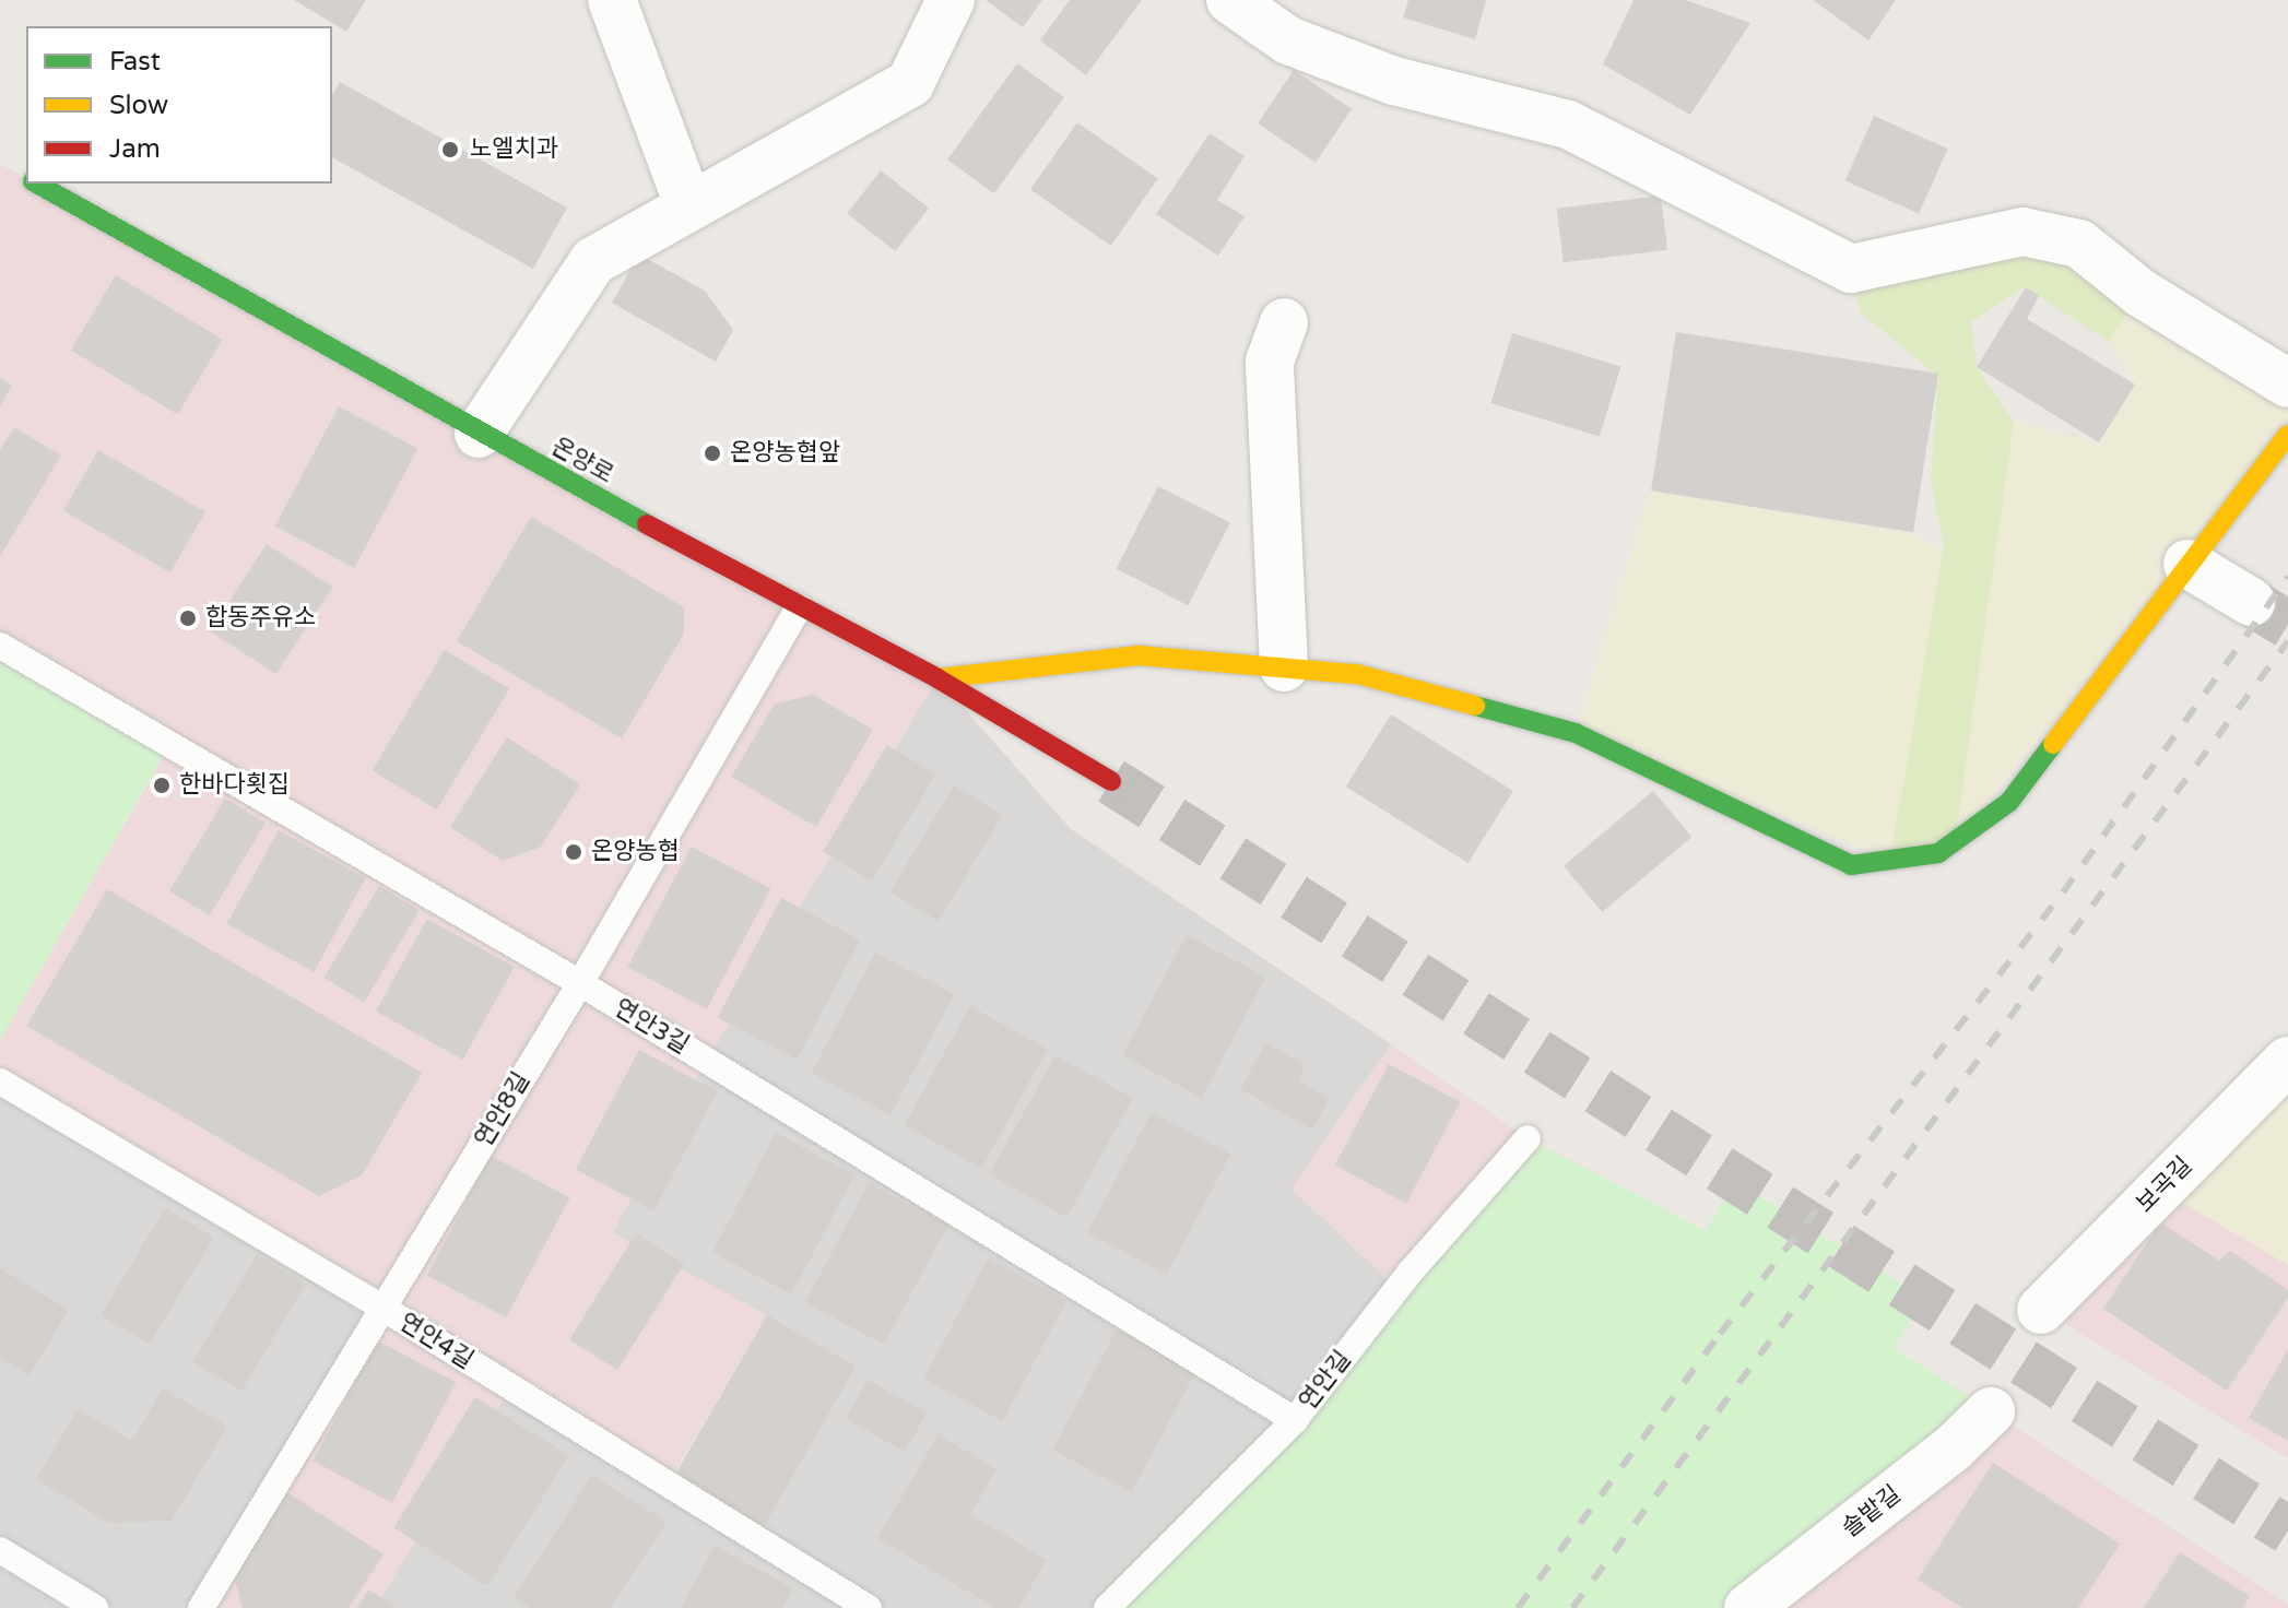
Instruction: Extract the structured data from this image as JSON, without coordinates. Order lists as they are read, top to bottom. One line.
{"streets":{"street":["온양로","보곡길","솔밭길"],"lane":["연안3길","연안8길","연안4길","연안길"]},"crossings":[["온양로","연안8길"],["연안3길","연안8길"],["연안3길","연안길"],["연안8길","연안4길"]],"places":["노엘치과","온양농협앞","합동주유소","한바다횟집","온양농협"],"legend":["Fast","Slow","Jam"]}
